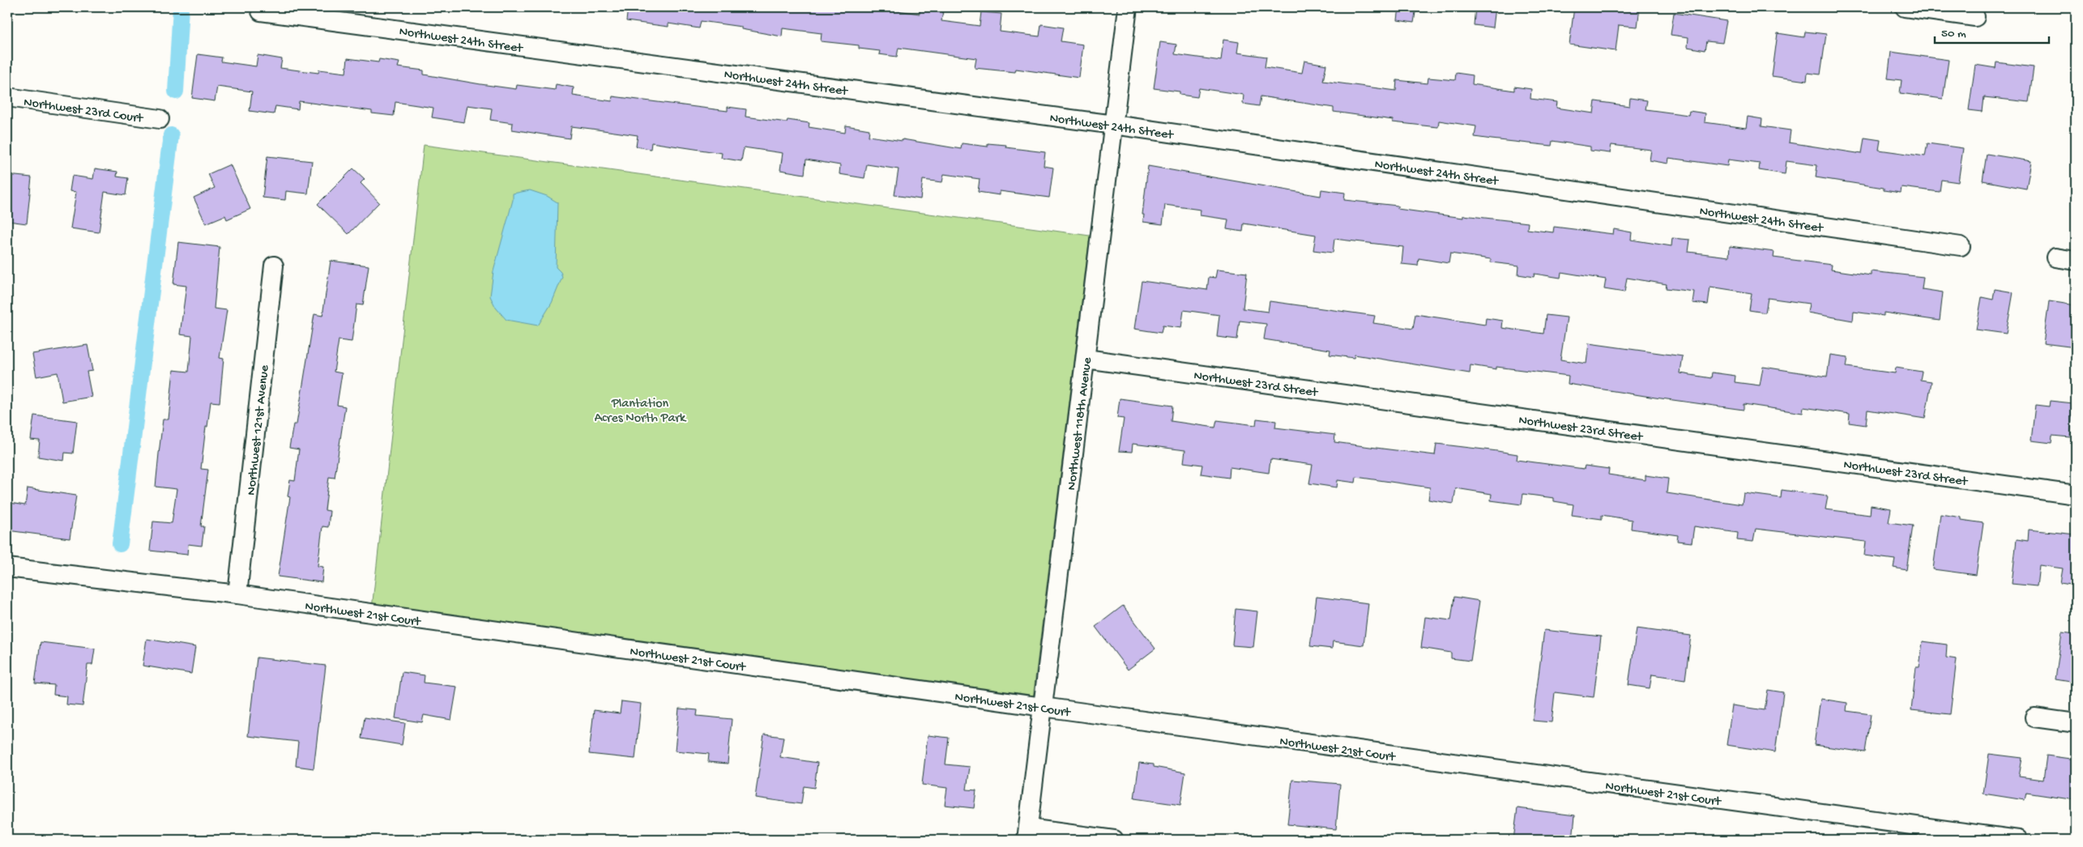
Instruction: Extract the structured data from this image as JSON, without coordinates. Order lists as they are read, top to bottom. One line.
{"streets":{"street":["Northwest 24th Street","Northwest 23rd Court","Northwest 23rd Street","Northwest 118th Avenue","Northwest 121st Avenue","Northwest 21st Court"]},"crossings":[["Northwest 24th Street","Northwest 118th Avenue"],["Northwest 23rd Street","Northwest 118th Avenue"],["Northwest 118th Avenue","Northwest 21st Court"],["Northwest 121st Avenue","Northwest 21st Court"]],"parks":["Plantation Acres North Park"],"scale_bar":"50 m"}
